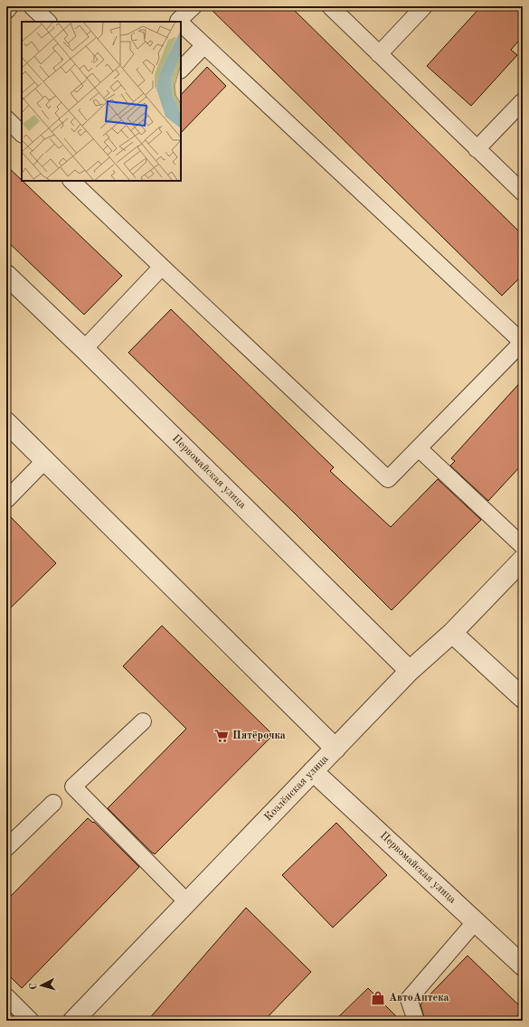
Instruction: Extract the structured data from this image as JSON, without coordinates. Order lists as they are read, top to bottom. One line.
{"streets":{"street":["Первомайская улица","Козлёнская улица"]},"crossings":[["Первомайская улица","Козлёнская улица"]],"places":{"supermarket":["Пятёрочка"],"shop":["АвтоАптека"]},"north":"left"}
